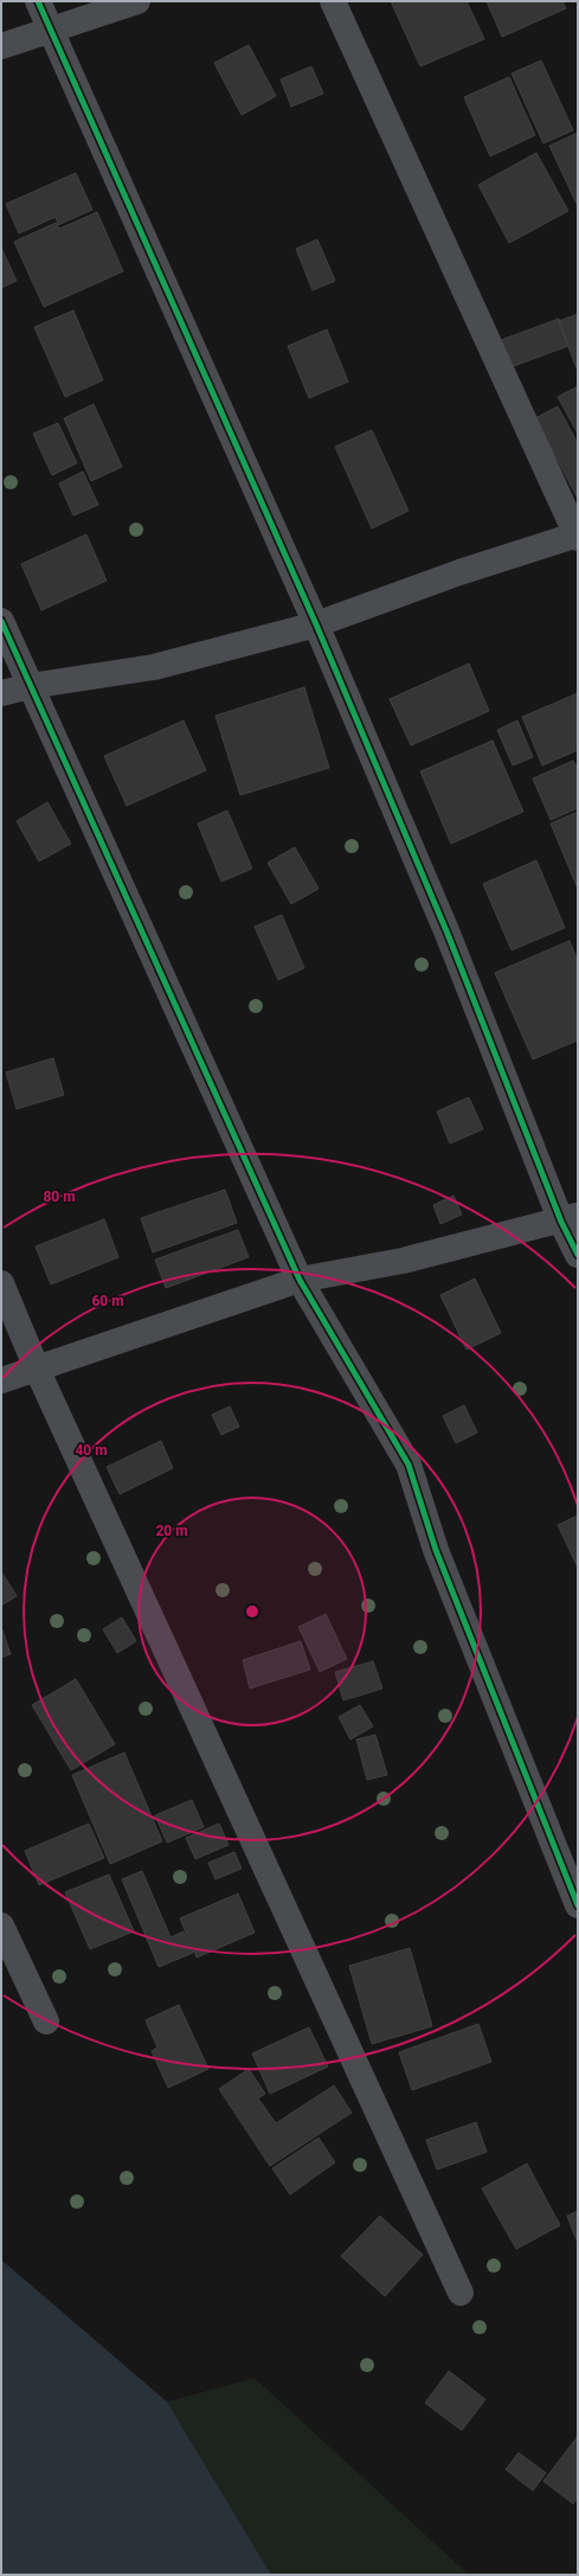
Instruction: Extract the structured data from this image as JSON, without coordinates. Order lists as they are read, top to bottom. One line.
{"rings":["80 m","60 m","40 m","20 m"]}
